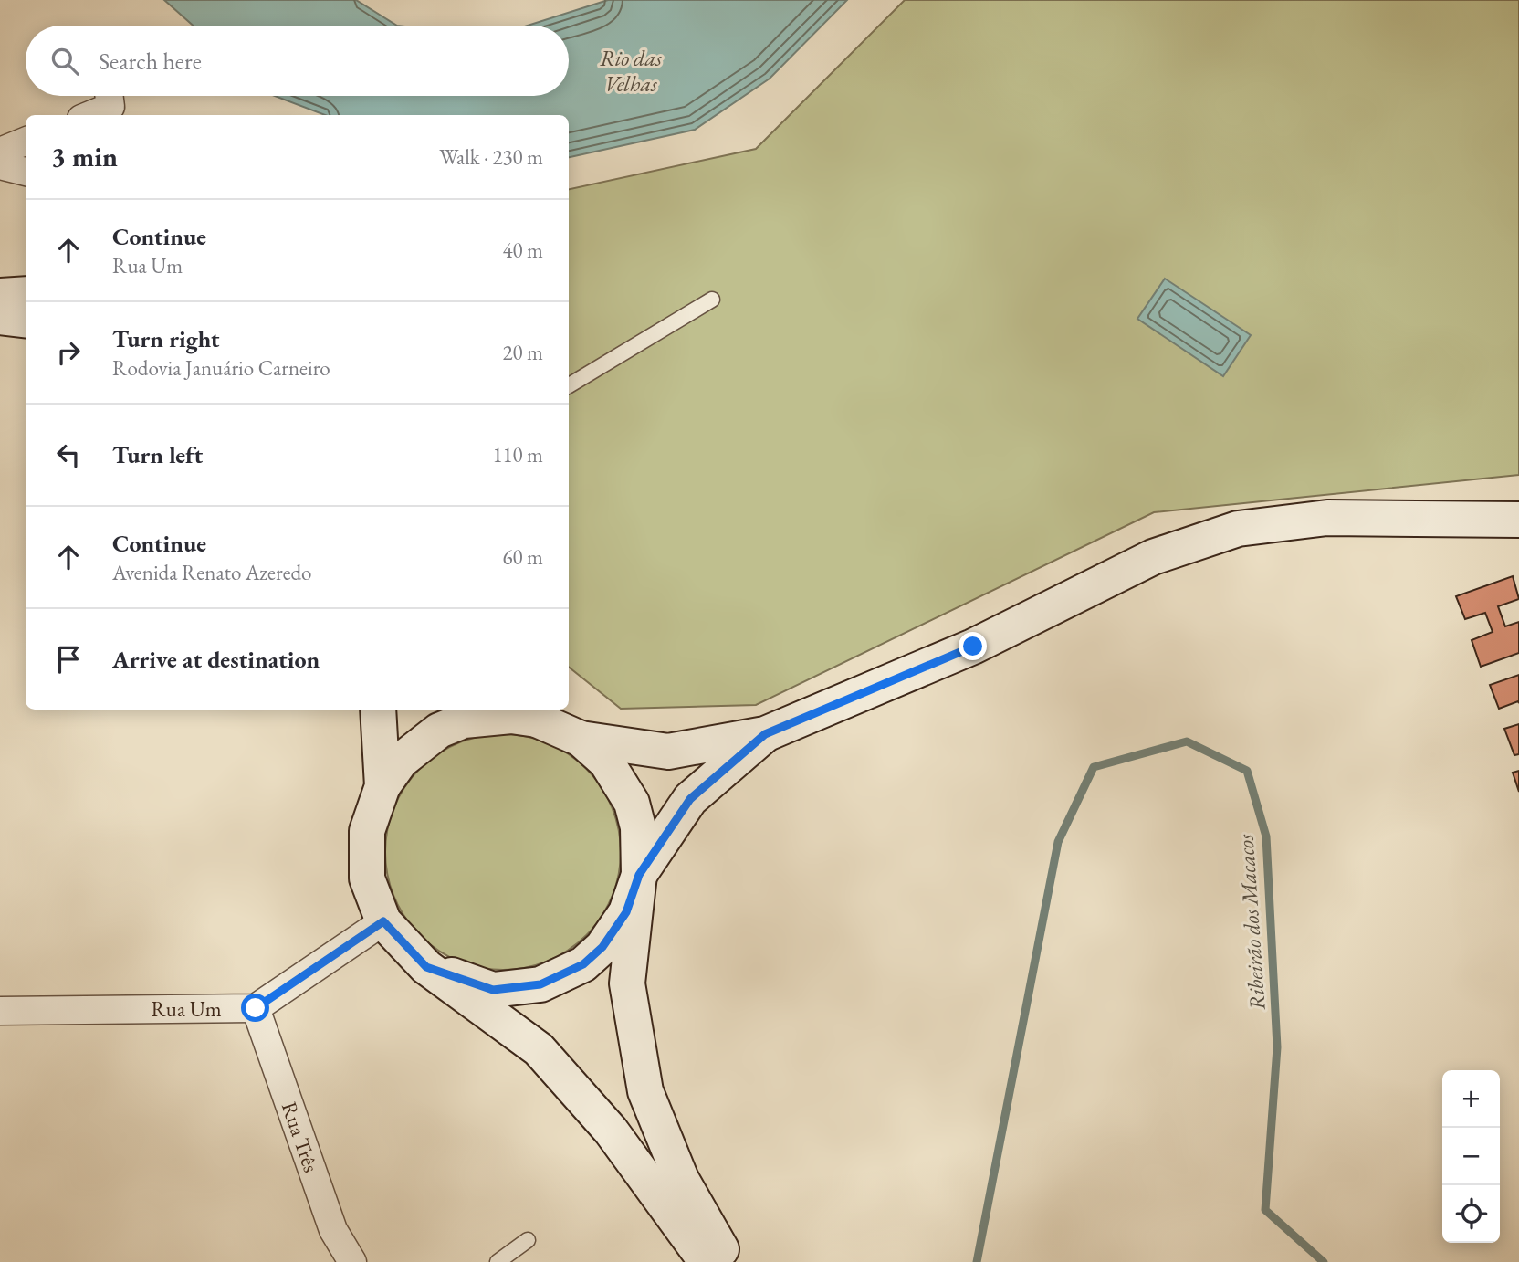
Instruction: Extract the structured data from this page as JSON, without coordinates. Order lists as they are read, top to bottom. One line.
{"streets":{"street":["Rua Um","Rua Três"]},"crossings":[["Rua Um","Rua Três"]],"water":["Rio das Velhas","Ribeirão dos Macacos"],"page":{"search":"Search here","heading":["3 min","Walk · 230 m"],"list":[["Continue","Rua Um","40 m"],["Turn right","Rodovia Januário Carneiro","20 m"],["Turn left","110 m"],["Continue","Avenida Renato Azeredo","60 m"],"Arrive at destination"],"map_buttons":["+","−"]}}
